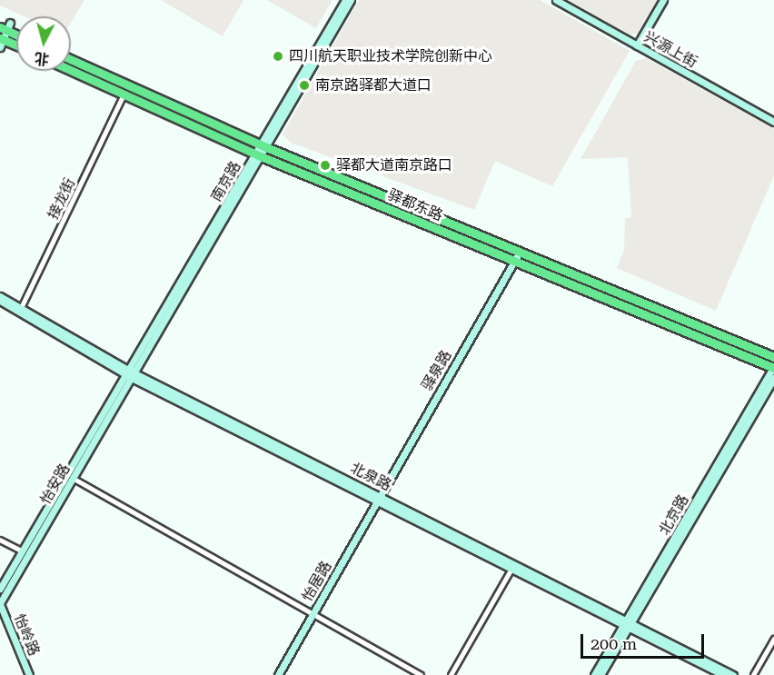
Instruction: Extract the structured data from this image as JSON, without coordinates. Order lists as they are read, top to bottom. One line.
{"streets":{"highway":["驿都东路"],"street":["兴源上街","南京路","接龙街","驿泉路","北泉路","怡安路","北京路","怡居路","怡岭路"]},"crossings":[["南京路","驿都东路"],["南京路","北泉路"],["南京路","怡安路"],["接龙街","驿都东路"],["接龙街","北泉路"],["驿都东路","驿泉路"],["驿都东路","北京路"],["驿泉路","北泉路"],["驿泉路","怡居路"],["北泉路","怡安路"],["北泉路","北京路"],["北泉路","怡居路"],["怡安路","怡岭路"]],"places":["四川航天职业技术学院创新中心","南京路驿都大道口","驿都大道南京路口"],"scale_bar":"200 m","north":"bottom"}
